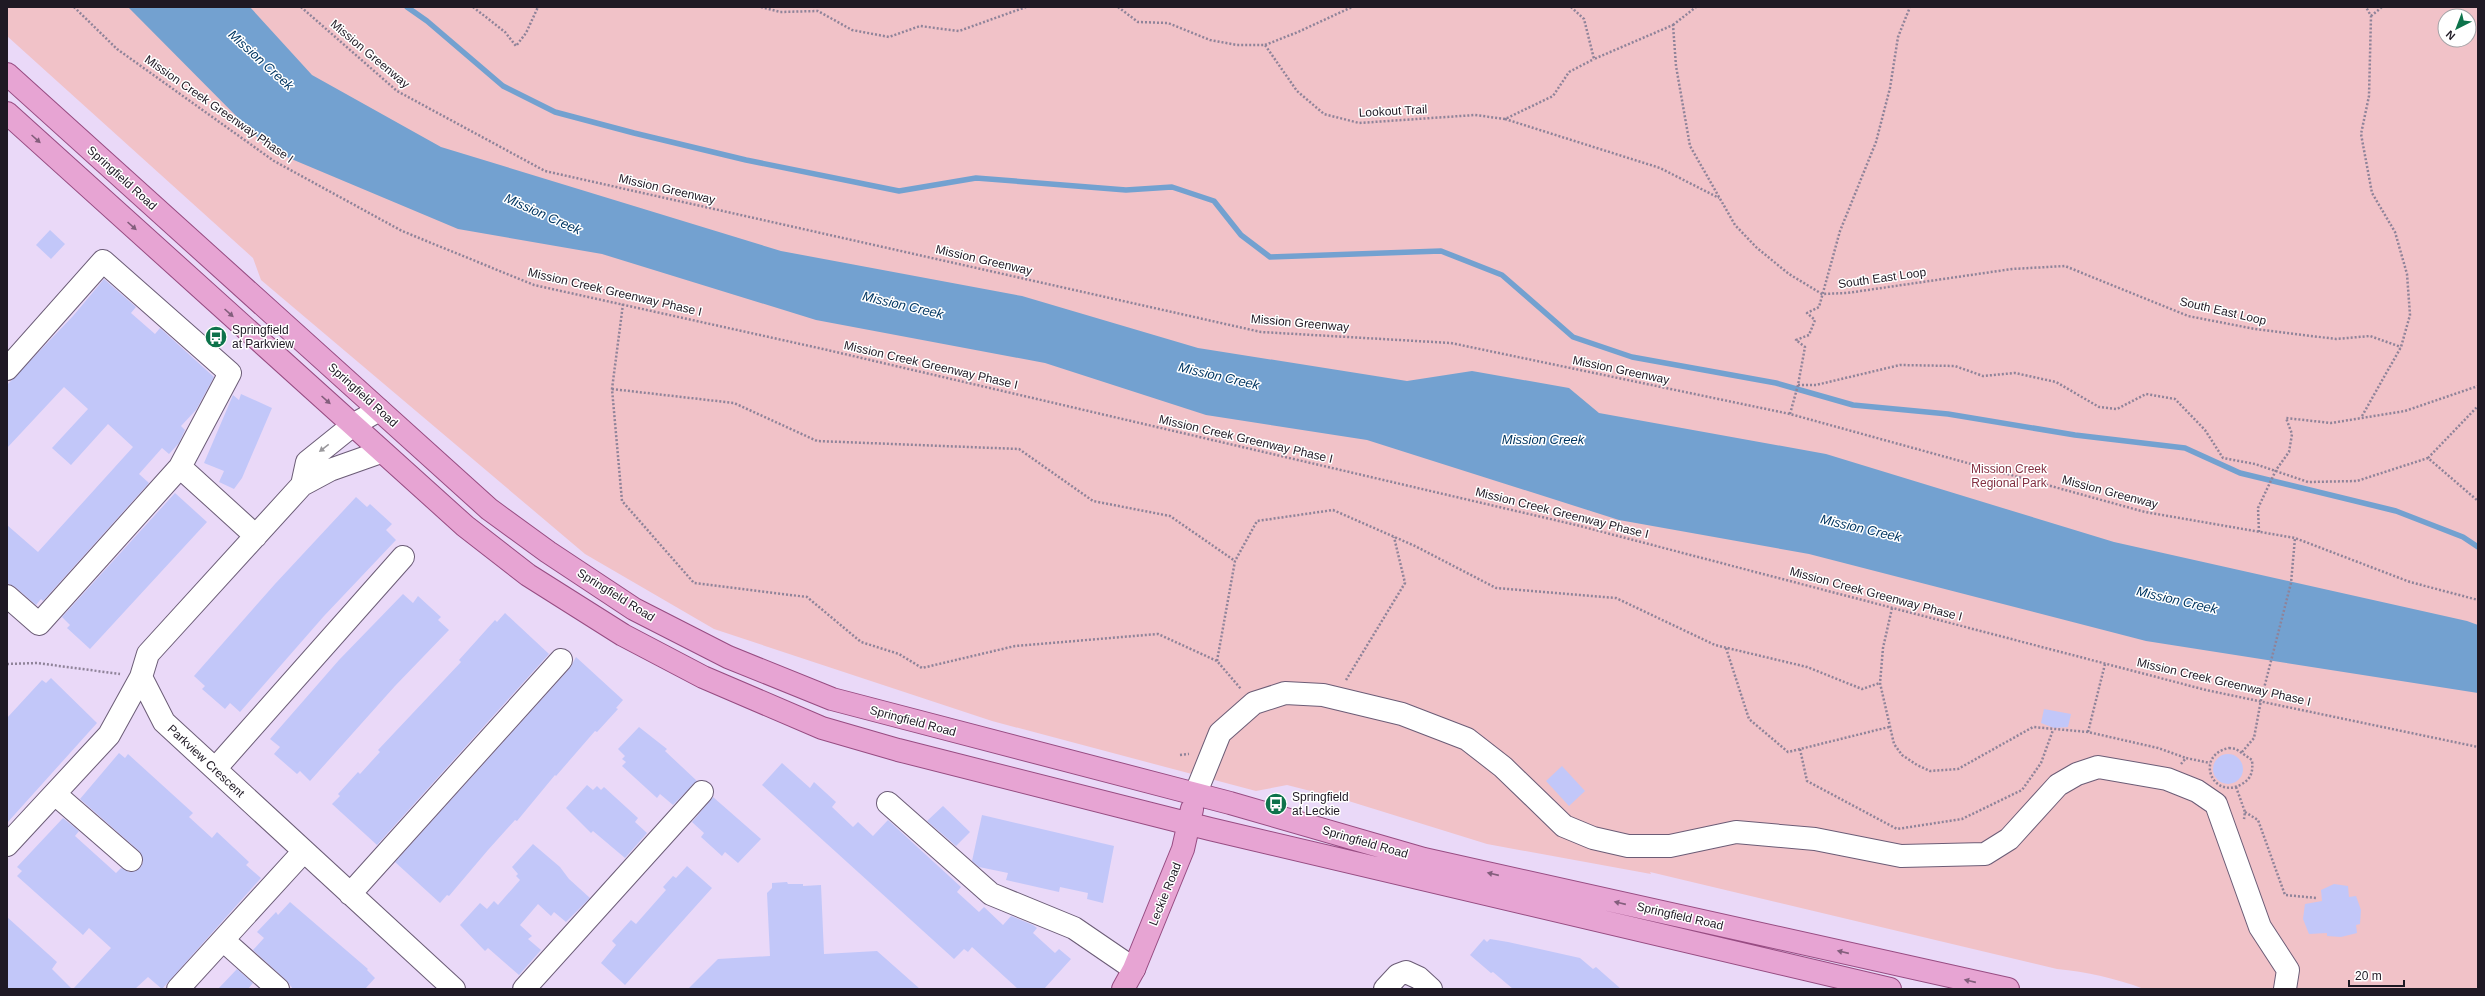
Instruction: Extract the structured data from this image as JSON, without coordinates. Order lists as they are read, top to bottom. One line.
{"streets":{"main road":["Springfield Road","Leckie Road"],"street":["Parkview Crescent"],"path":["Mission Greenway","Mission Creek Greenway Phase I","Lookout Trail","South East Loop"]},"crossings":[["Lookout Trail","South East Loop"],["Springfield Road","Leckie Road"]],"water":["Mission Creek"],"parks":["Mission Creek Regional Park"],"places":{"bus stop":["Springfield at Parkview","Springfield at Leckie"]},"scale_bar":"20 m","north":"bottom left"}
